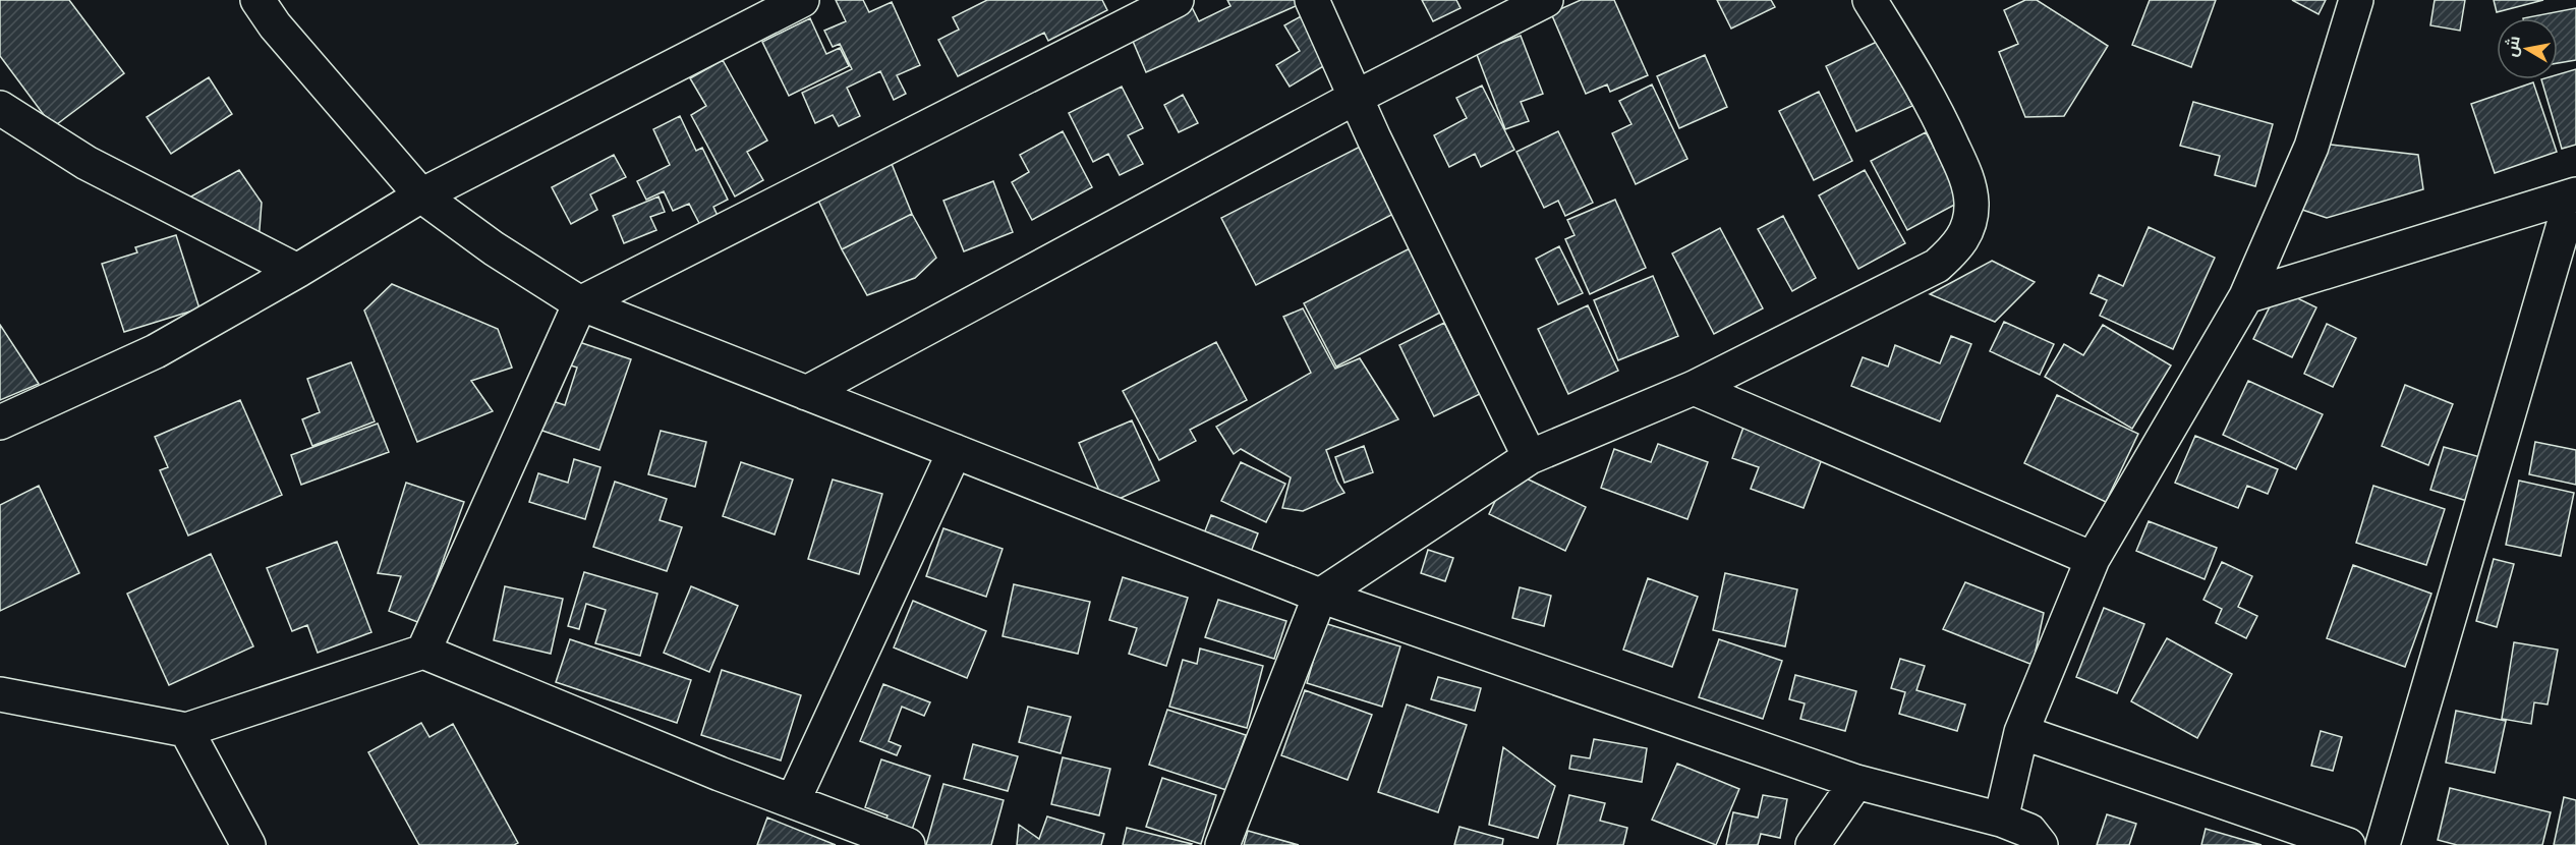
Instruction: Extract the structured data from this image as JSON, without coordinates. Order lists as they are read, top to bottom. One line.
{"north":"left"}
